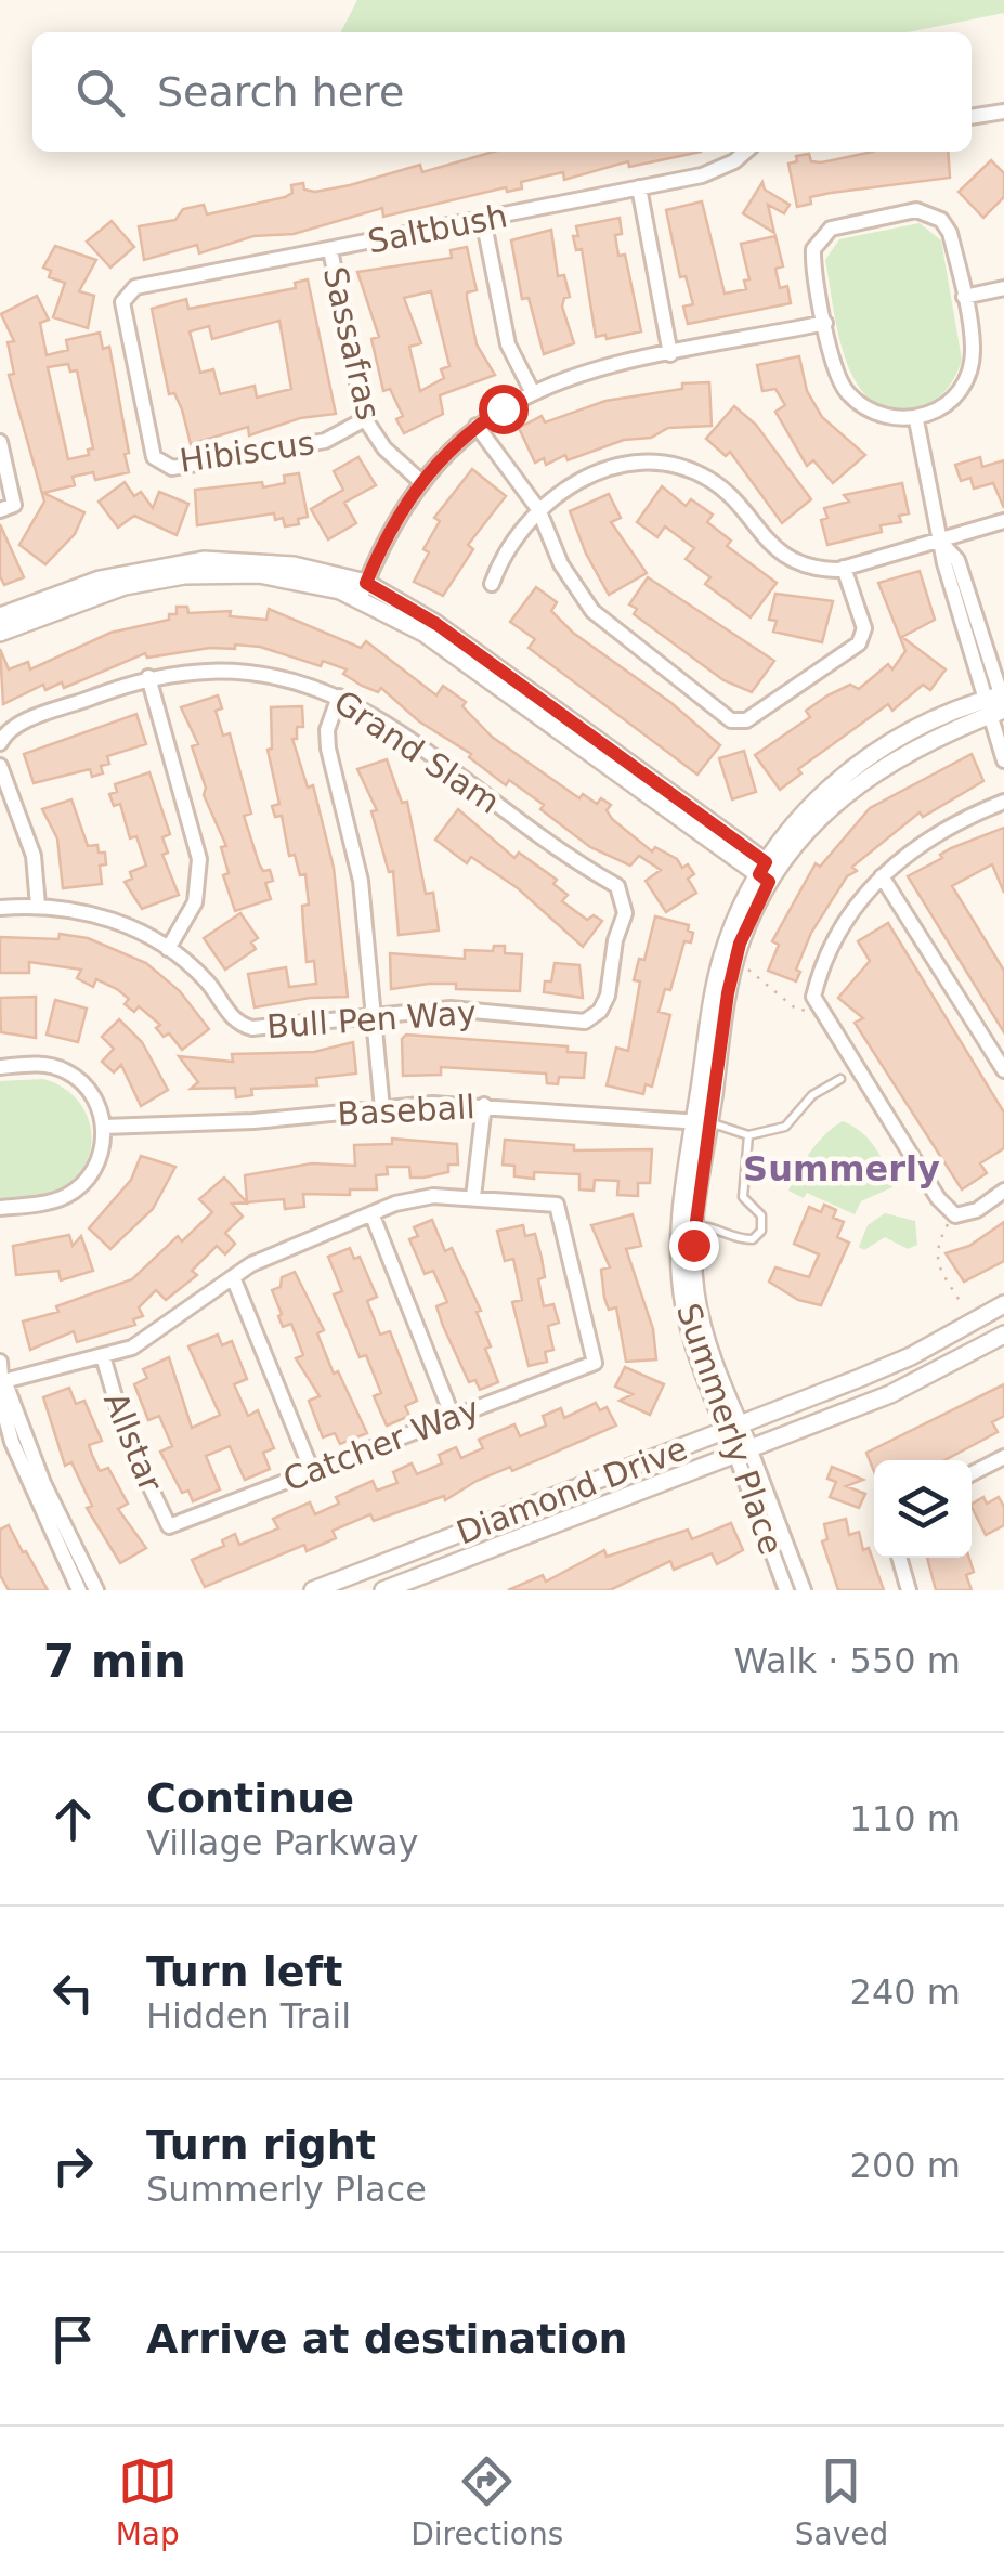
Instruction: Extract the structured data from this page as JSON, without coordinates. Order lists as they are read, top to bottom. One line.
{"streets":{"street":["Saltbush","Sassafras","Hibiscus","Grand Slam","Bull Pen Way","Baseball","Summerly Place","Allstar","Catcher Way","Diamond Drive"]},"crossings":[["Saltbush","Sassafras"],["Saltbush","Hibiscus"],["Sassafras","Hibiscus"],["Grand Slam","Bull Pen Way"],["Baseball","Summerly Place"],["Summerly Place","Diamond Drive"],["Allstar","Catcher Way"]],"districts":["Summerly"],"page":{"search":"Search here","heading":["7 min","Walk · 550 m"],"list":[["Continue","Village Parkway","110 m"],["Turn left","Hidden Trail","240 m"],["Turn right","Summerly Place","200 m"],"Arrive at destination"],"nav":["Map","Directions","Saved"]}}
